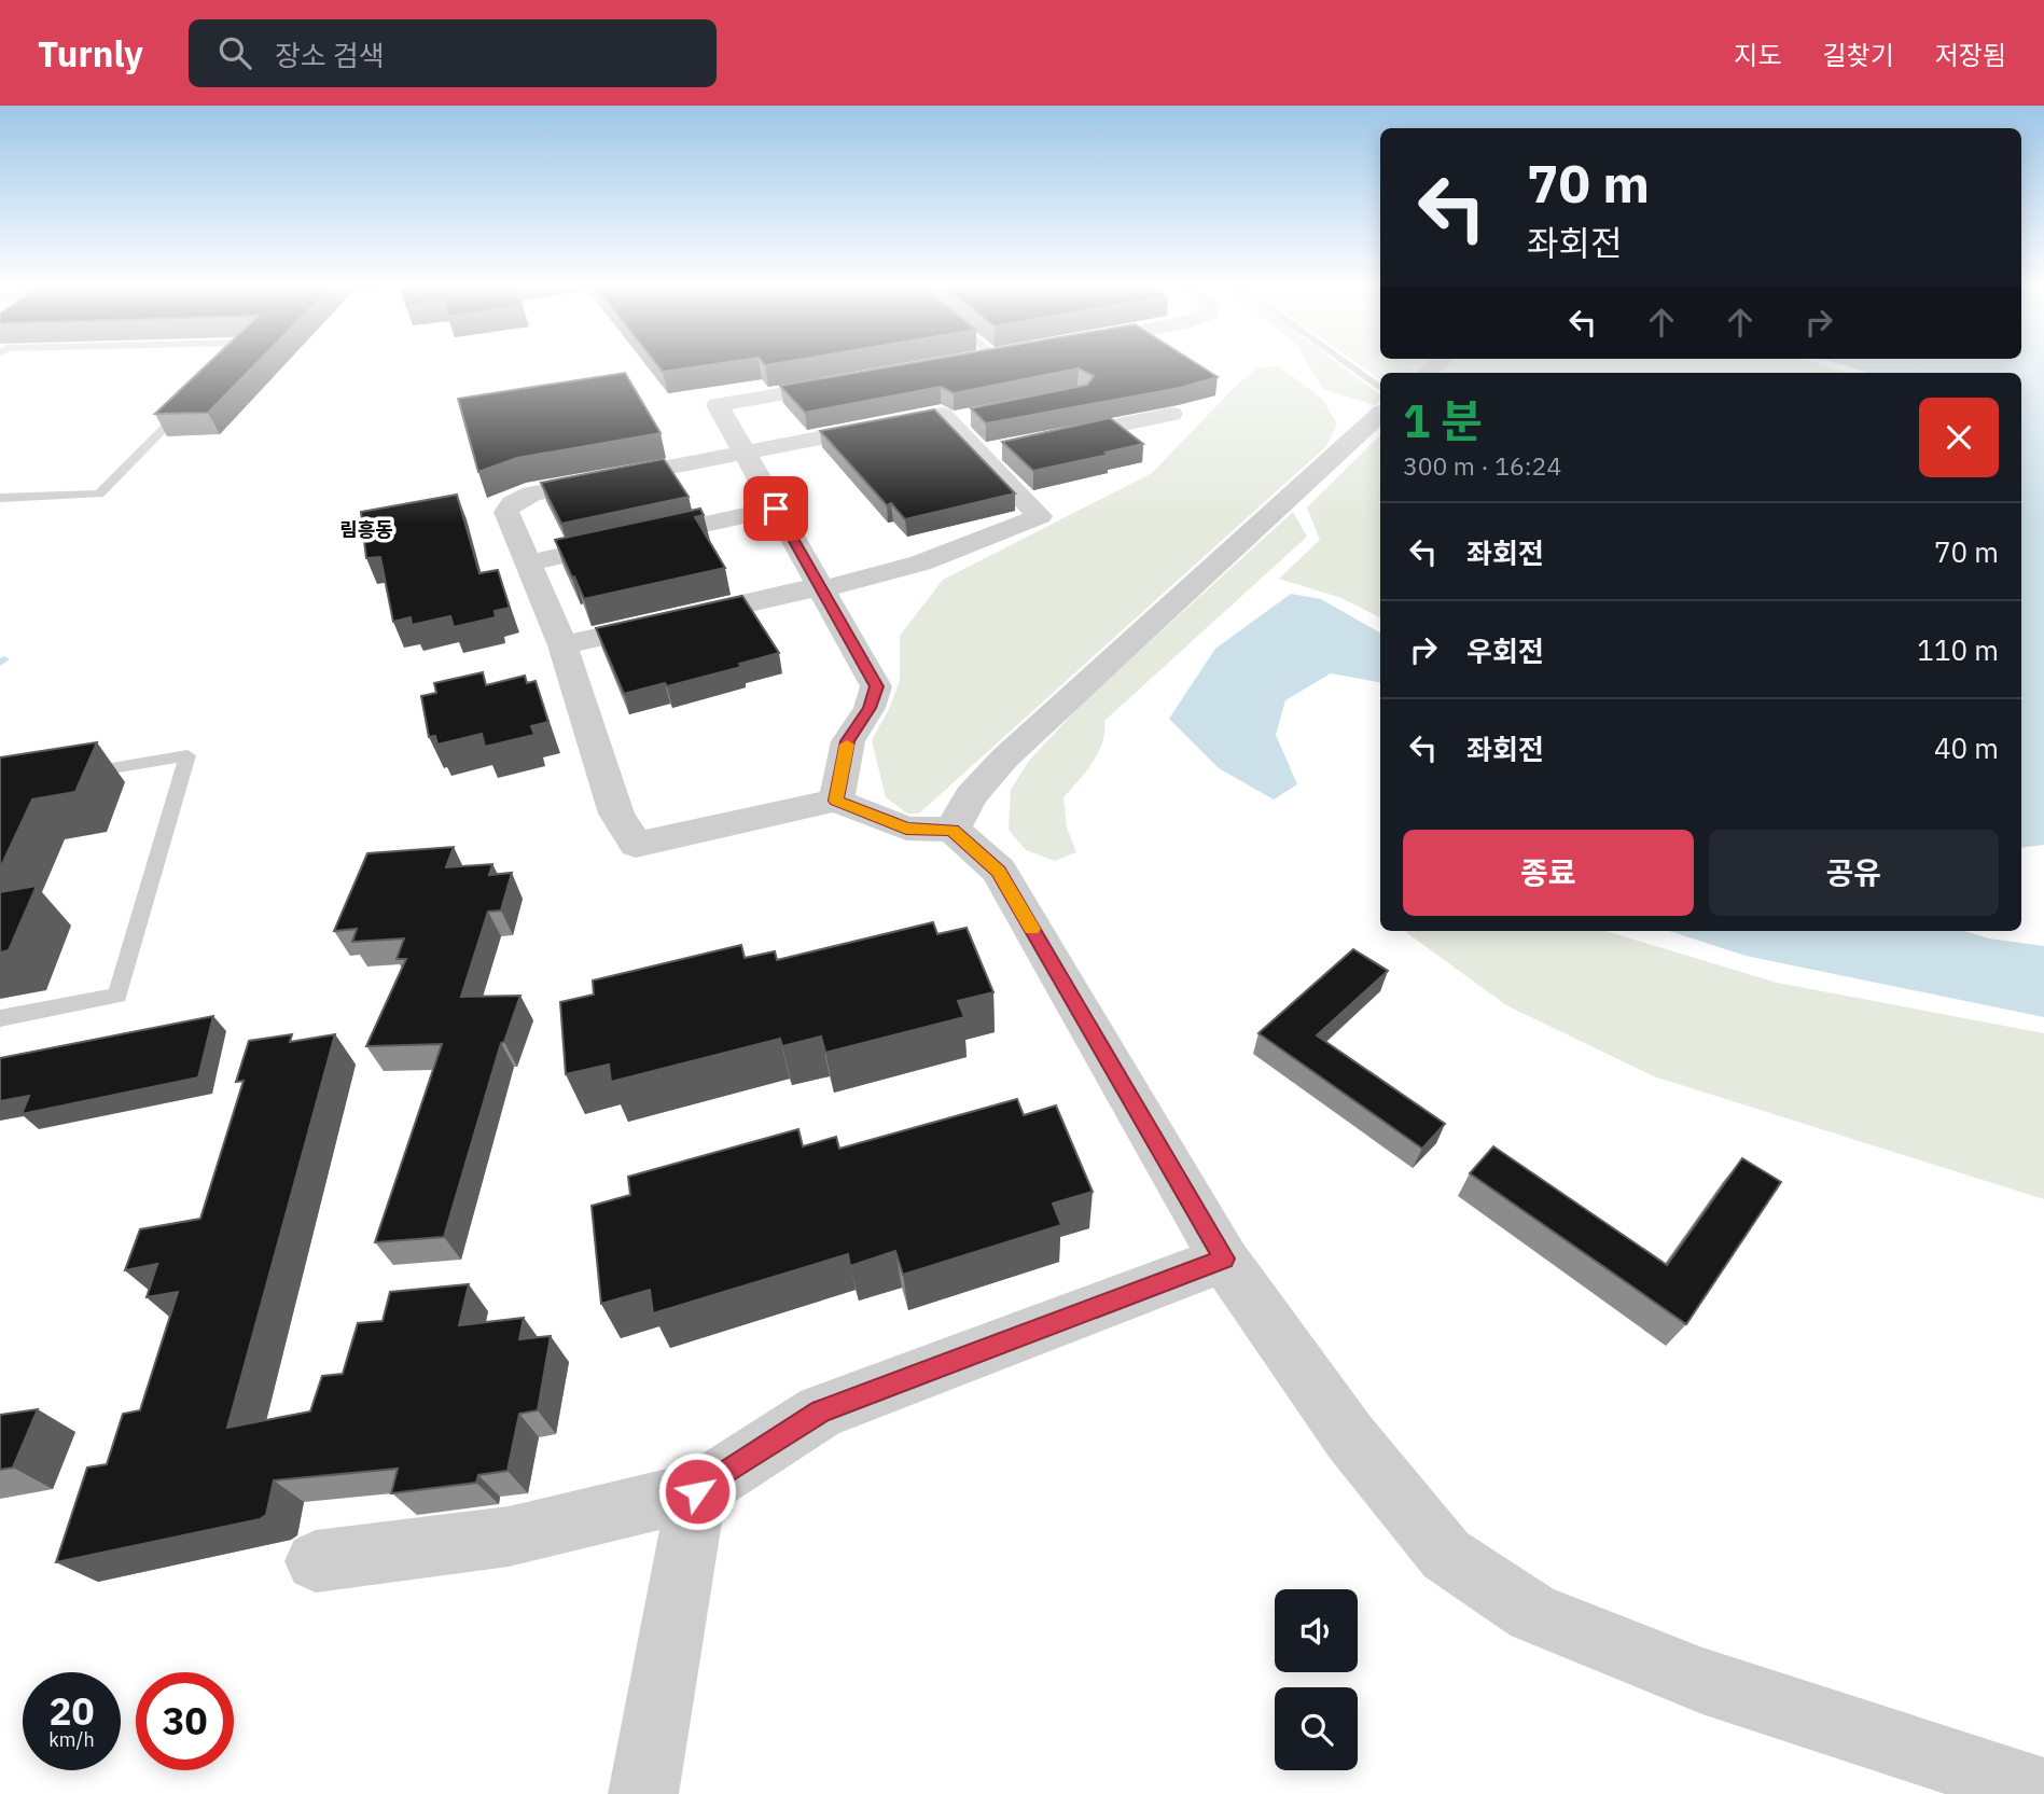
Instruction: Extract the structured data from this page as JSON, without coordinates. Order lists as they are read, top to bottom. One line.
{"districts":["림흥동"],"page":{"header":"Turnly","search":"장소 검색","nav":["지도","길찾기","저장됨"],"turn":["70 m","좌회전"],"heading":["1 분","300 m · 16:24"],"list":[{"name":"좌회전","value":"70 m"},{"name":"우회전","value":"110 m"},{"name":"좌회전","value":"40 m"}],"buttons":["종료","공유"],"speed":"20 km/h","limit":"30"}}
